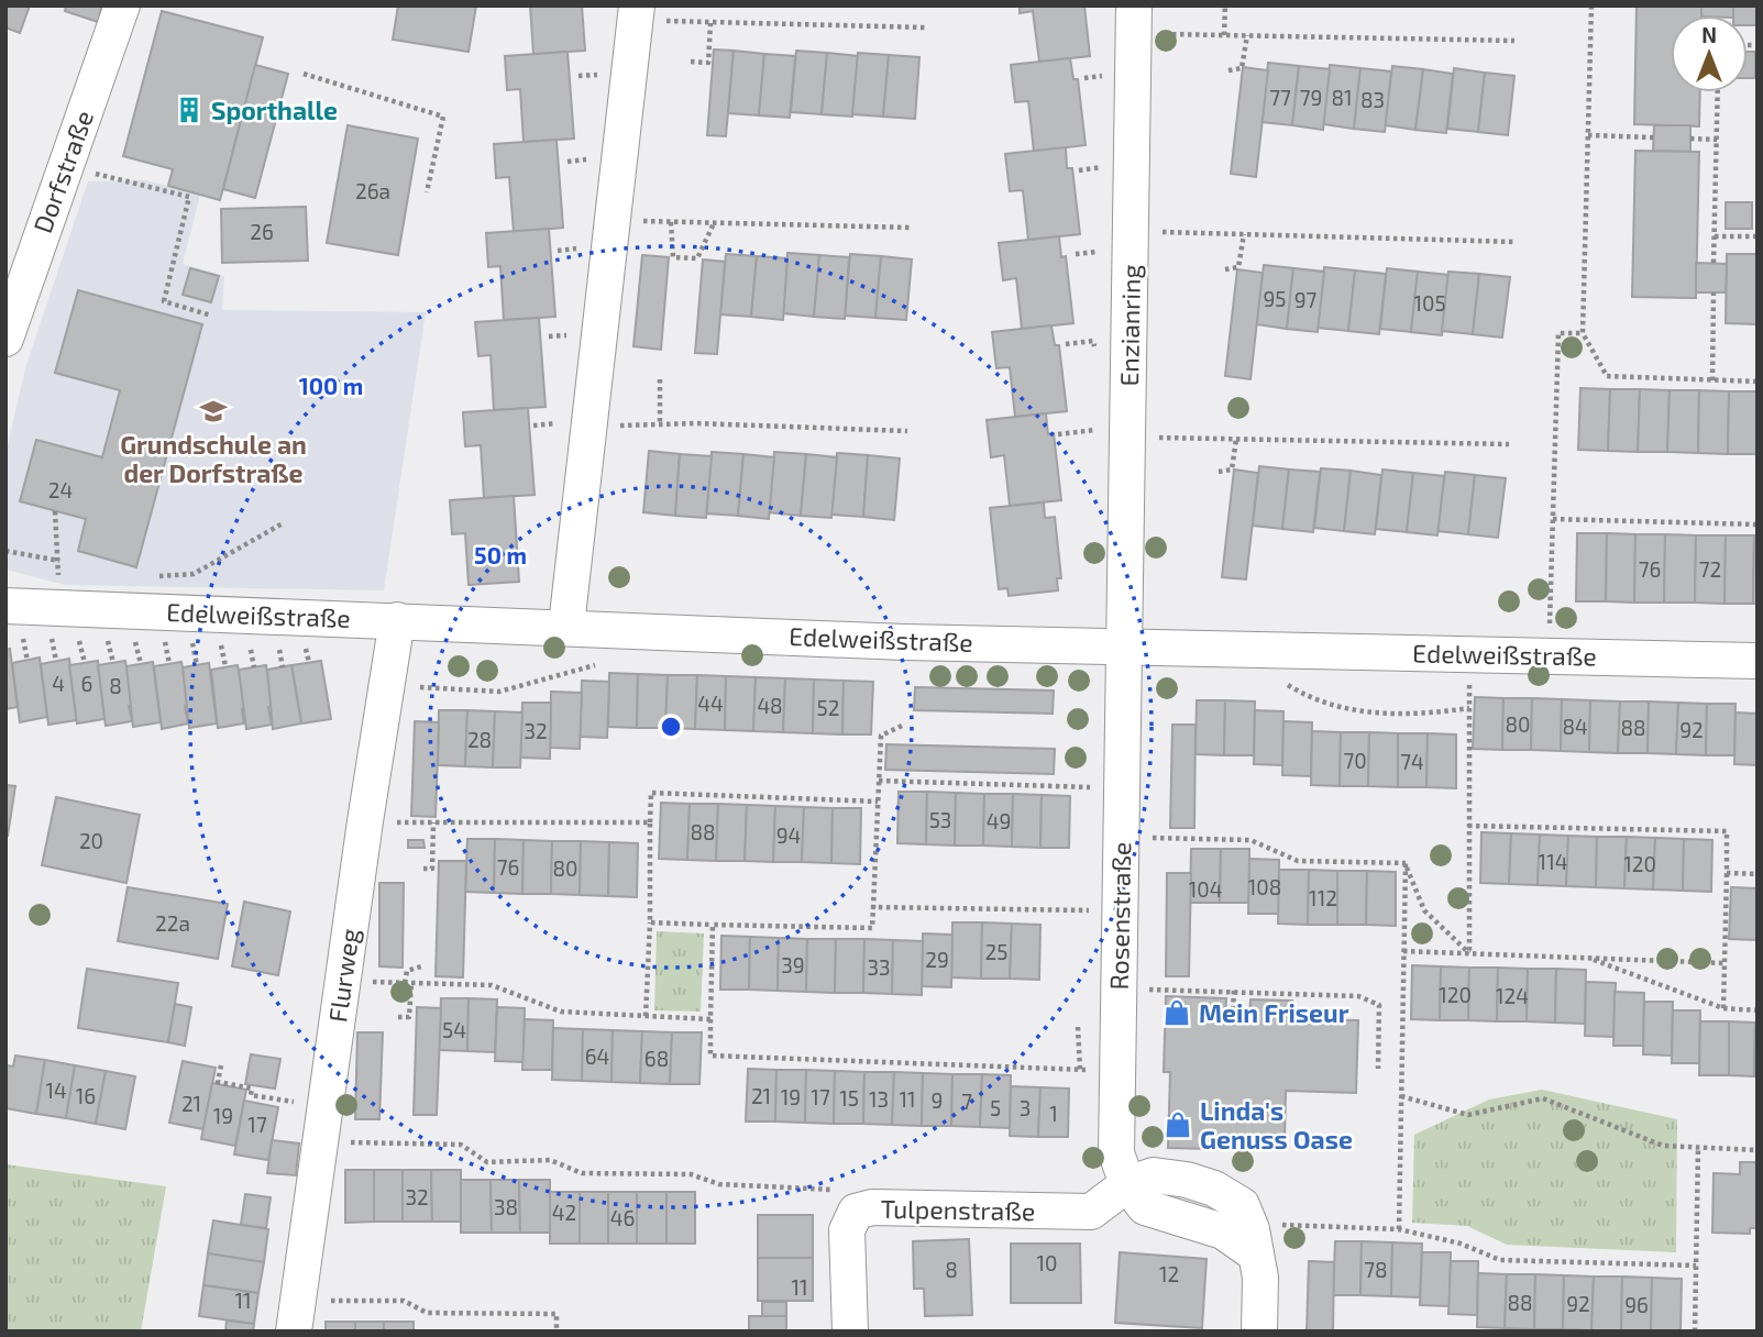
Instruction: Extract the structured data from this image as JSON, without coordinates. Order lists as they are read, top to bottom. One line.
{"streets":{"street":["Dorfstraße","Enzianring","Edelweißstraße","Rosenstraße","Flurweg","Tulpenstraße"]},"crossings":[["Enzianring","Edelweißstraße"],["Enzianring","Rosenstraße"],["Edelweißstraße","Rosenstraße"],["Edelweißstraße","Flurweg"],["Rosenstraße","Tulpenstraße"]],"places":{"building":["Sporthalle"],"school or university":["Grundschule an der Dorfstraße"],"shop":["Mein Friseur","Linda's Genuss Oase"]},"house_numbers":["77","79","81","83","26a","26","95","97","105","24","76","72","4","6","8","44","48","52","80","84","88","92","32","28","70","74","53","49","88","94","20","114","120","76","80","108","104","112","22a","25","29","39","33","120","124","54","64","68","14","16","21","19","17","15","13","11","9","7","21","5","3","1","19","17","32","38","42","46","10","8","78","12","11","11","88","92","96"],"north":"top","rings":["100 m","50 m"]}
